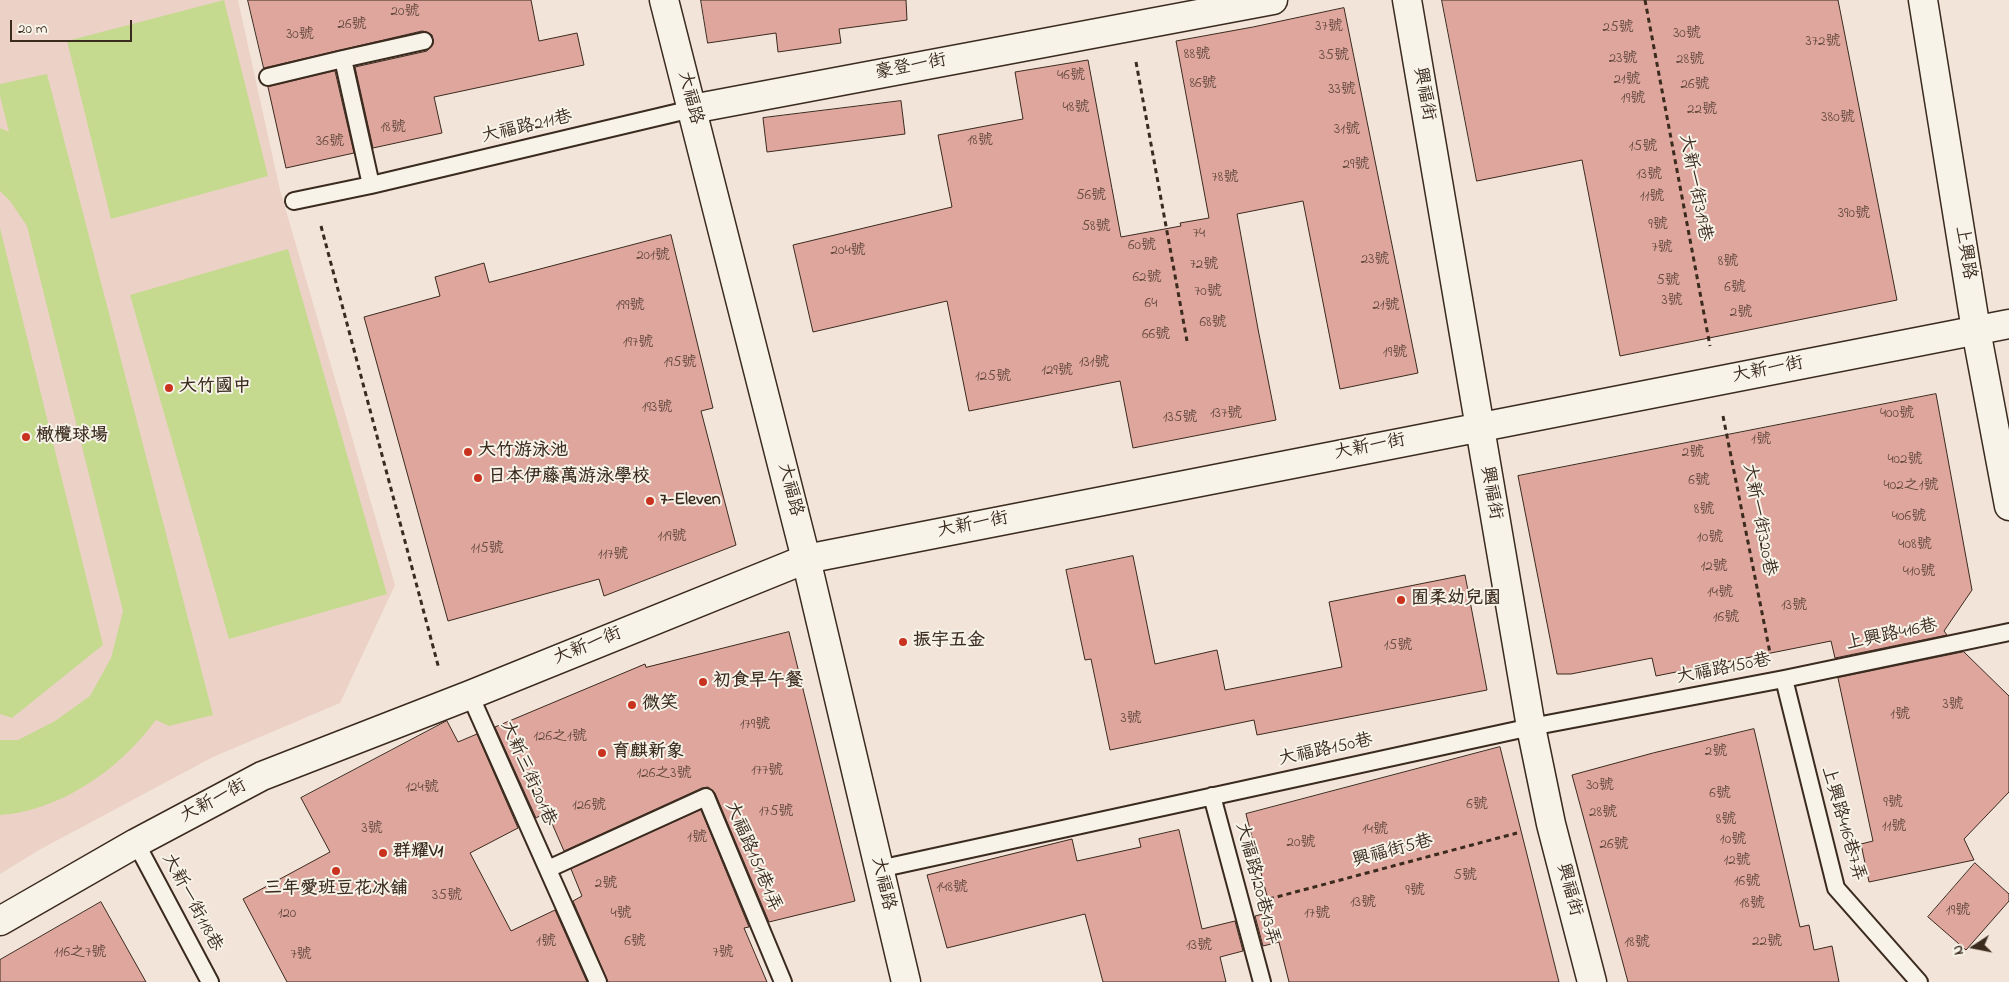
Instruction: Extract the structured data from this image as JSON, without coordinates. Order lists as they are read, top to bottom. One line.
{"streets":{"street":["豪登一街","興福街","大福路","上興路","大新一街"],"lane":["大福路211巷","上興路416巷","大福路150巷","大新三街201巷","上興路416巷7弄","大福路151巷1弄","大福路120巷13弄","大新一街118巷"],"path":["大新一街319巷","大新一街320巷","興福街5巷"]},"crossings":[["豪登一街","大福路"],["豪登一街","大福路211巷"],["興福街","大新一街"],["興福街","大福路150巷"],["興福街","興福街5巷"],["大福路","大福路211巷"],["大福路","大新一街"],["大福路","大福路150巷"],["大新一街319巷","大新一街"],["大新一街319巷","大新一街320巷"],["上興路","大新一街"],["大新一街","大新一街320巷"],["大新一街","大新三街201巷"],["大新一街","大新一街118巷"],["上興路416巷","大福路150巷"],["上興路416巷","上興路416巷7弄"],["大福路150巷","上興路416巷7弄"],["大福路150巷","大福路120巷13弄"],["大新三街201巷","大福路151巷1弄"],["興福街5巷","大福路120巷13弄"]],"places":["大竹國中","橄欖球場","大竹游泳池","日本伊藤萬游泳學校","7-Eleven","囿柔幼兒園","振宇五金","初食早午餐","微笑","育麒新象","群耀V1","三年愛班豆花冰舖"],"house_numbers":["20號","26號","37號","25號","30號","30號","372號","88號","35號","23號","28號","46號","21號","86號","26號","33號","19號","48號","22號","380號","18號","31號","18號","36號","15號","29號","13號","78號","56號","11號","390號","9號","58號","74","60號","7號","204號","201號","23號","8號","72號","62號","5號","6號","70號","3號","64","199號","21號","2號","68號","66號","197號","19號","195號","131號","129號","125號","193號","137號","400號","135號","1號","2號","402號","6號","402之1號","8號","406號","119號","10號","408號","115號","117號","12號","410號","14號","13號","16號","15號","3號","1號","3號","179號","126之1號","2號","177號","126之3號","30號","124號","6號","9號","6號","126號","175號","28號","8號","11號","3號","14號","1號","10號","20號","26號","12號","5號","16號","2號","148號","9號","35號","13號","18號","19號","120","4號","17號","1號","6號","22號","18號","13號","116之7號","7號","7號"],"scale_bar":"20 m","north":"left"}
